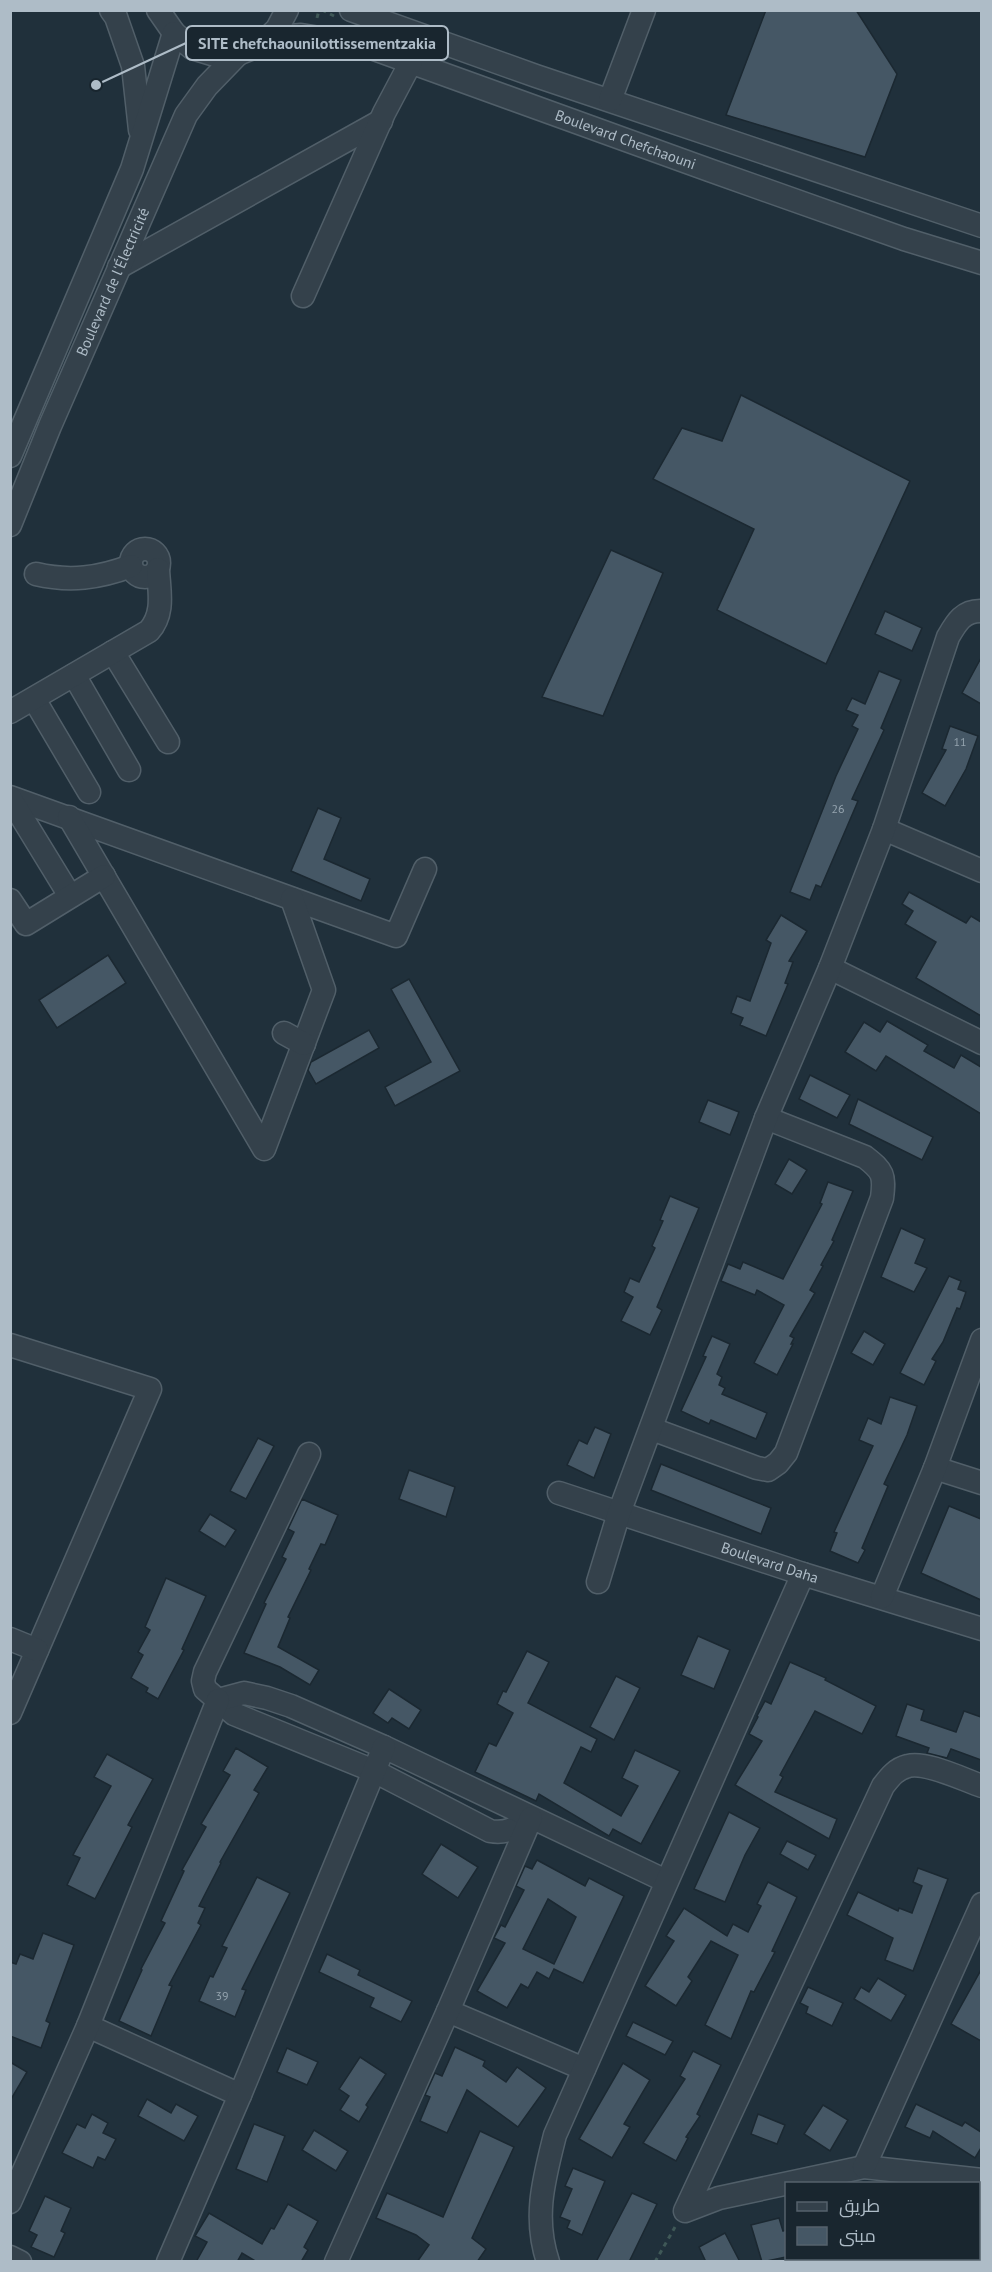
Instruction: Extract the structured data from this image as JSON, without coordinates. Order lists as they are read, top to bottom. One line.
{"streets":{"street":["Boulevard Chefchaouni","Boulevard de l'Électricité","Boulevard Daha"]},"crossings":[["Boulevard Chefchaouni","Boulevard de l'Électricité"]],"places":["SITE chefchaounilottissementzakia"],"house_numbers":["11","26","39"],"legend":["طريق","مبنى"]}
